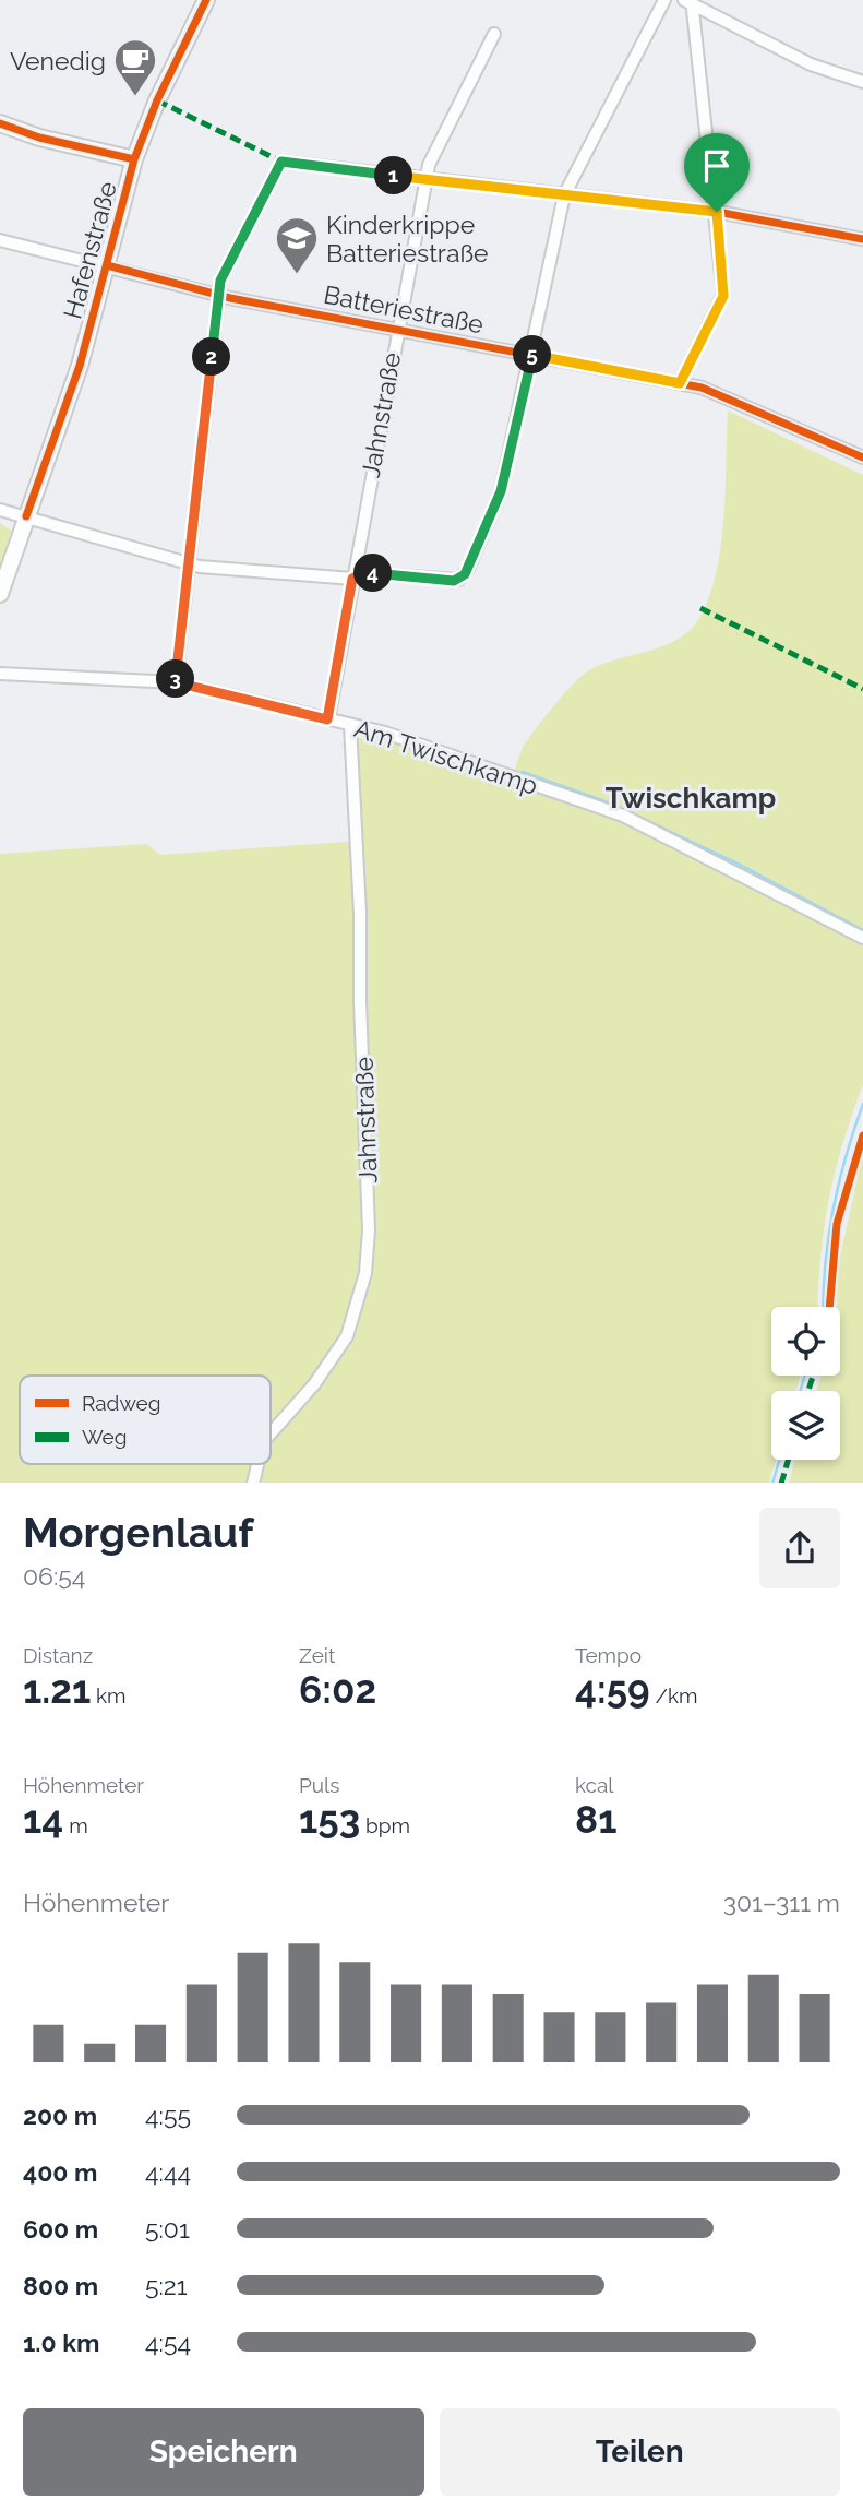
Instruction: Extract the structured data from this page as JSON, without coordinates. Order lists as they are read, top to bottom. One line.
{"streets":{"street":["Hafenstraße","Batteriestraße","Jahnstraße","Am Twischkamp"]},"crossings":[["Hafenstraße","Batteriestraße"],["Batteriestraße","Jahnstraße"],["Jahnstraße","Am Twischkamp"]],"districts":["Twischkamp"],"places":{"cafe":["Venedig"],"school or university":["Kinderkrippe Batteriestraße"]},"legend":["Radweg","Weg"],"page":{"pins":["1","5","2","4","3"],"heading":["Morgenlauf","06:54"],"stats":[["Distanz","1.21 km"],["Zeit","6:02"],["Tempo","4:59 /km"],["Höhenmeter","14 m"],["Puls","153 bpm"],["kcal","81"]],"chart":["Höhenmeter","301–311 m"],"list":[{"name":"200 m","note":"4:55"},{"name":"400 m","note":"4:44"},{"name":"600 m","note":"5:01"},{"name":"800 m","note":"5:21"},{"name":"1.0 km","note":"4:54"}],"buttons":["Speichern","Teilen"]}}
